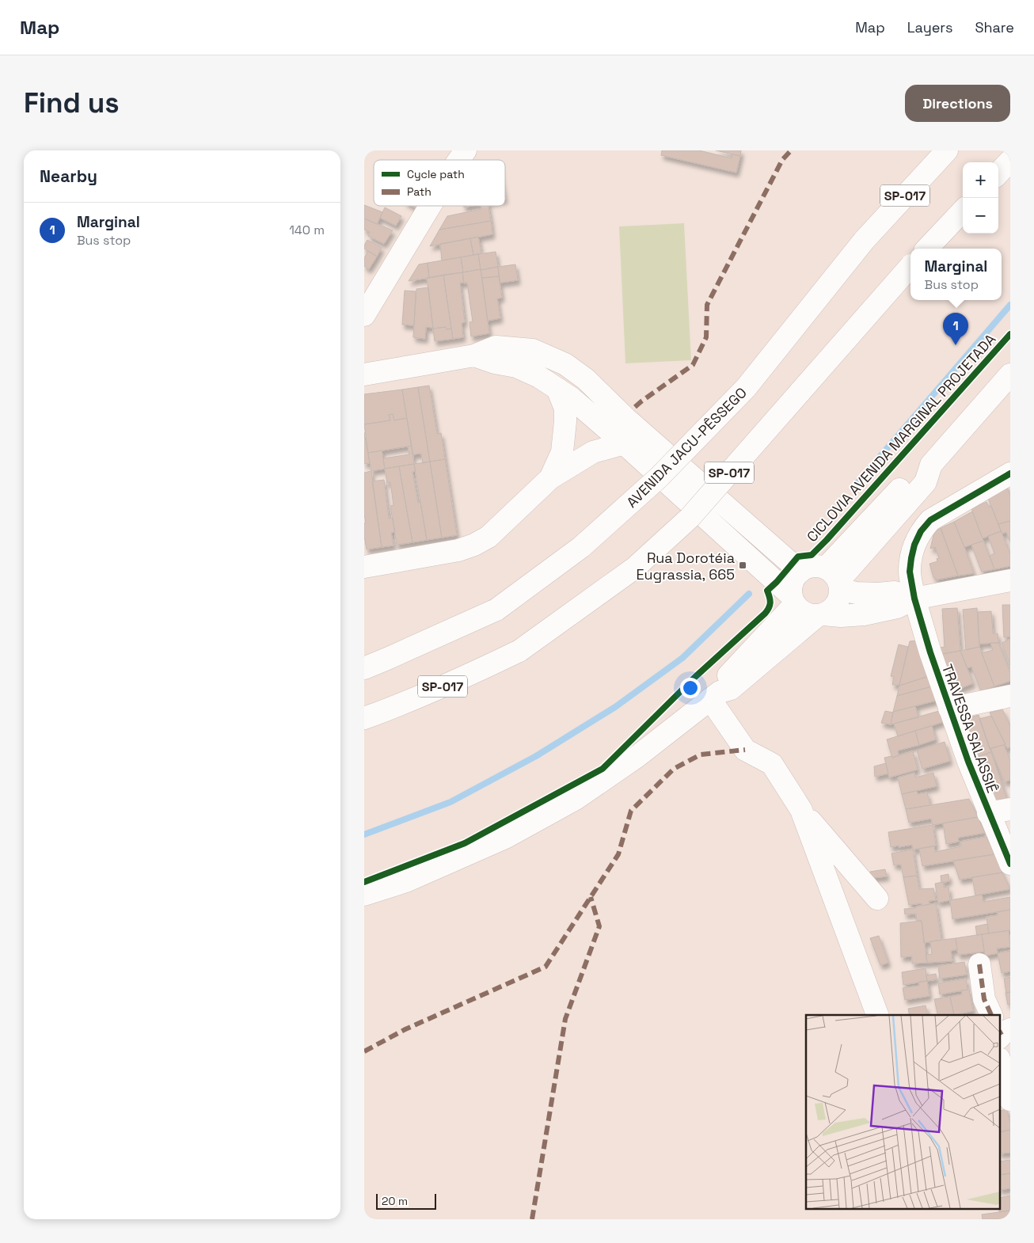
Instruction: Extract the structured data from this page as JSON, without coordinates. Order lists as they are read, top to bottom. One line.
{"streets":{"main road":["SP-017","AVENIDA JACU-PÊSSEGO","TRAVESSA SALASSIÊ"],"cycle path":["CICLOVIA AVENIDA MARGINAL PROJETADA"]},"places":{"transit":["Rua Dorotéia Eugrassia, 665"]},"legend":["Cycle path","Path"],"scale_bar":"20 m","page":{"header":"Map","nav":["Map","Layers","Share"],"buttons":"Directions","title":"Find us","heading":"Nearby","map_buttons":["+","−"],"list":[{"mark":"1","name":"Marginal","note":"Bus stop","value":"140 m"}],"popup":["Marginal","Bus stop"],"pins":"1","scale":"20 m"}}
